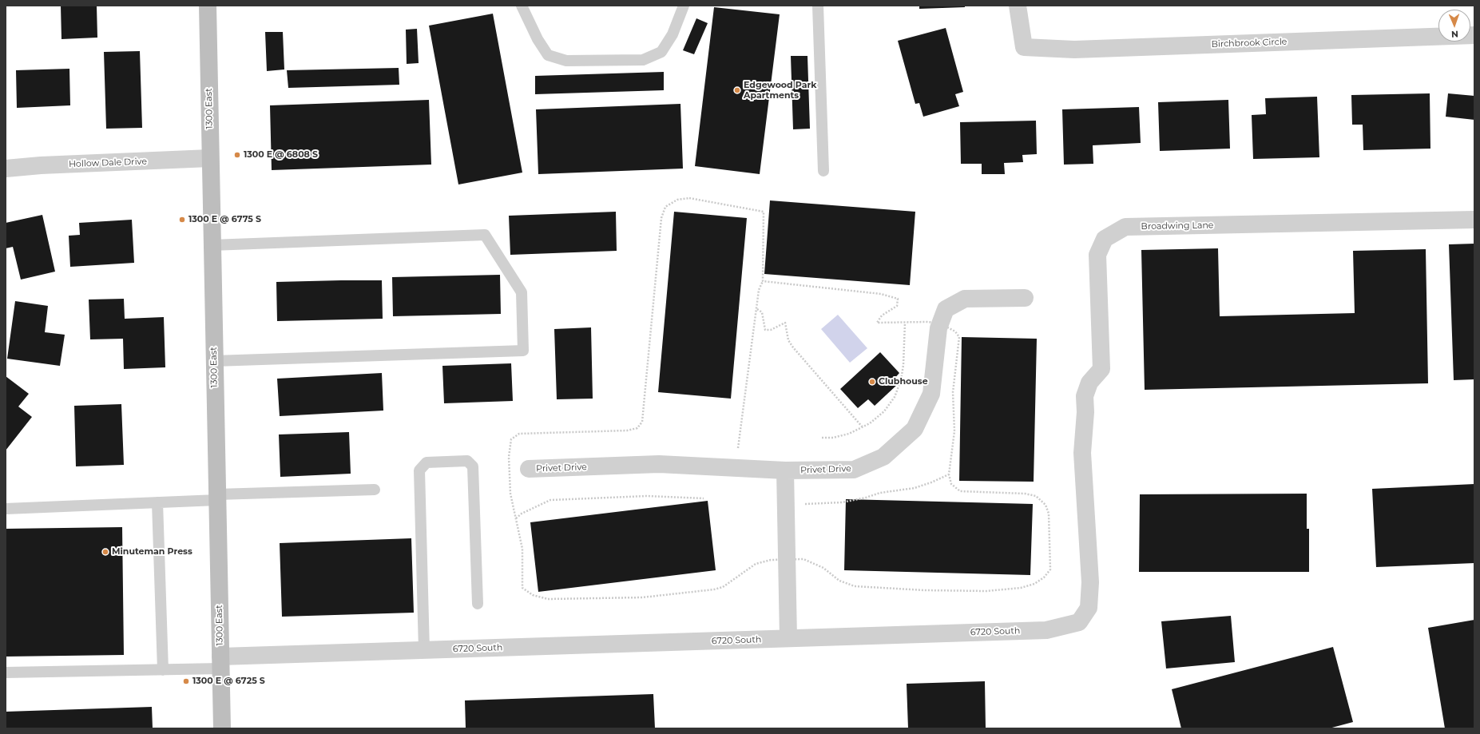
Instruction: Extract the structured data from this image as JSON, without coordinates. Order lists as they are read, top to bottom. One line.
{"streets":{"main road":["1300 East"],"street":["Birchbrook Circle","Hollow Dale Drive","Broadwing Lane","Privet Drive","6720 South"]},"crossings":[["1300 East","Hollow Dale Drive"],["1300 East","6720 South"],["Broadwing Lane","6720 South"]],"places":["Edgewood Park Apartments","1300 E @ 6808 S","1300 E @ 6775 S","Clubhouse","Minuteman Press","1300 E @ 6725 S"],"north":"bottom"}
